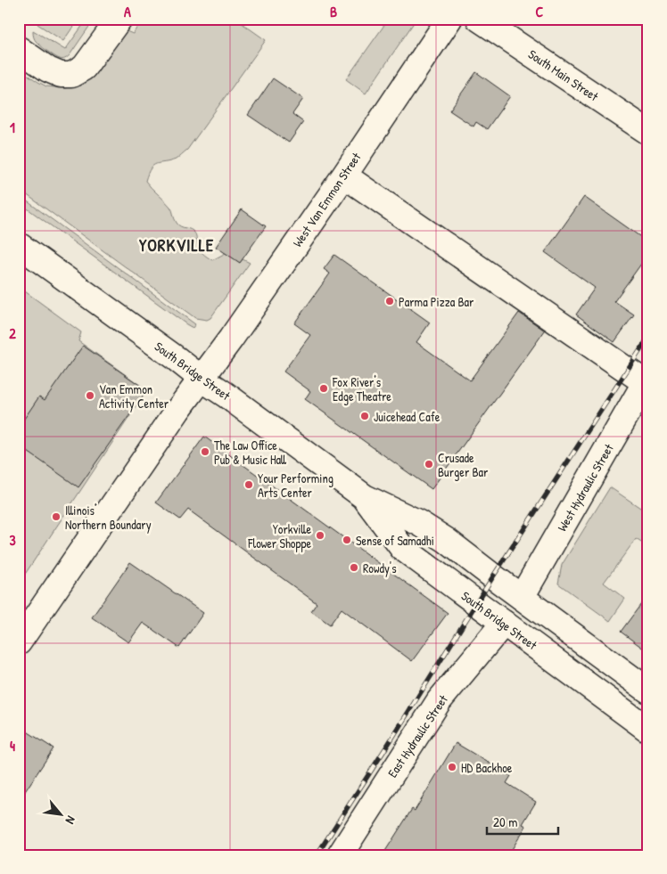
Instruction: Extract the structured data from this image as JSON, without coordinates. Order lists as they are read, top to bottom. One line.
{"streets":{"main road":["South Main Street","West Van Emmon Street","South Bridge Street","West Hydraulic Street","East Hydraulic Street"]},"crossings":[["West Van Emmon Street","South Bridge Street"],["South Bridge Street","West Hydraulic Street"],["South Bridge Street","East Hydraulic Street"]],"districts":["YORKVILLE"],"places":["Parma Pizza Bar","Fox River's Edge Theatre","Van Emmon Activity Center","Juicehead Cafe","The Law Office Pub & Music Hall","Crusade Burger Bar","Your Performing Arts Center","Illinois' Northern Boundary","Yorkville Flower Shoppe","Sense of Samadhi","Rowdy's","HD Backhoe"],"scale_bar":"20 m","north":"bottom right","grid":{"columns":["A","B","C"],"rows":["1","2","3","4"]}}
